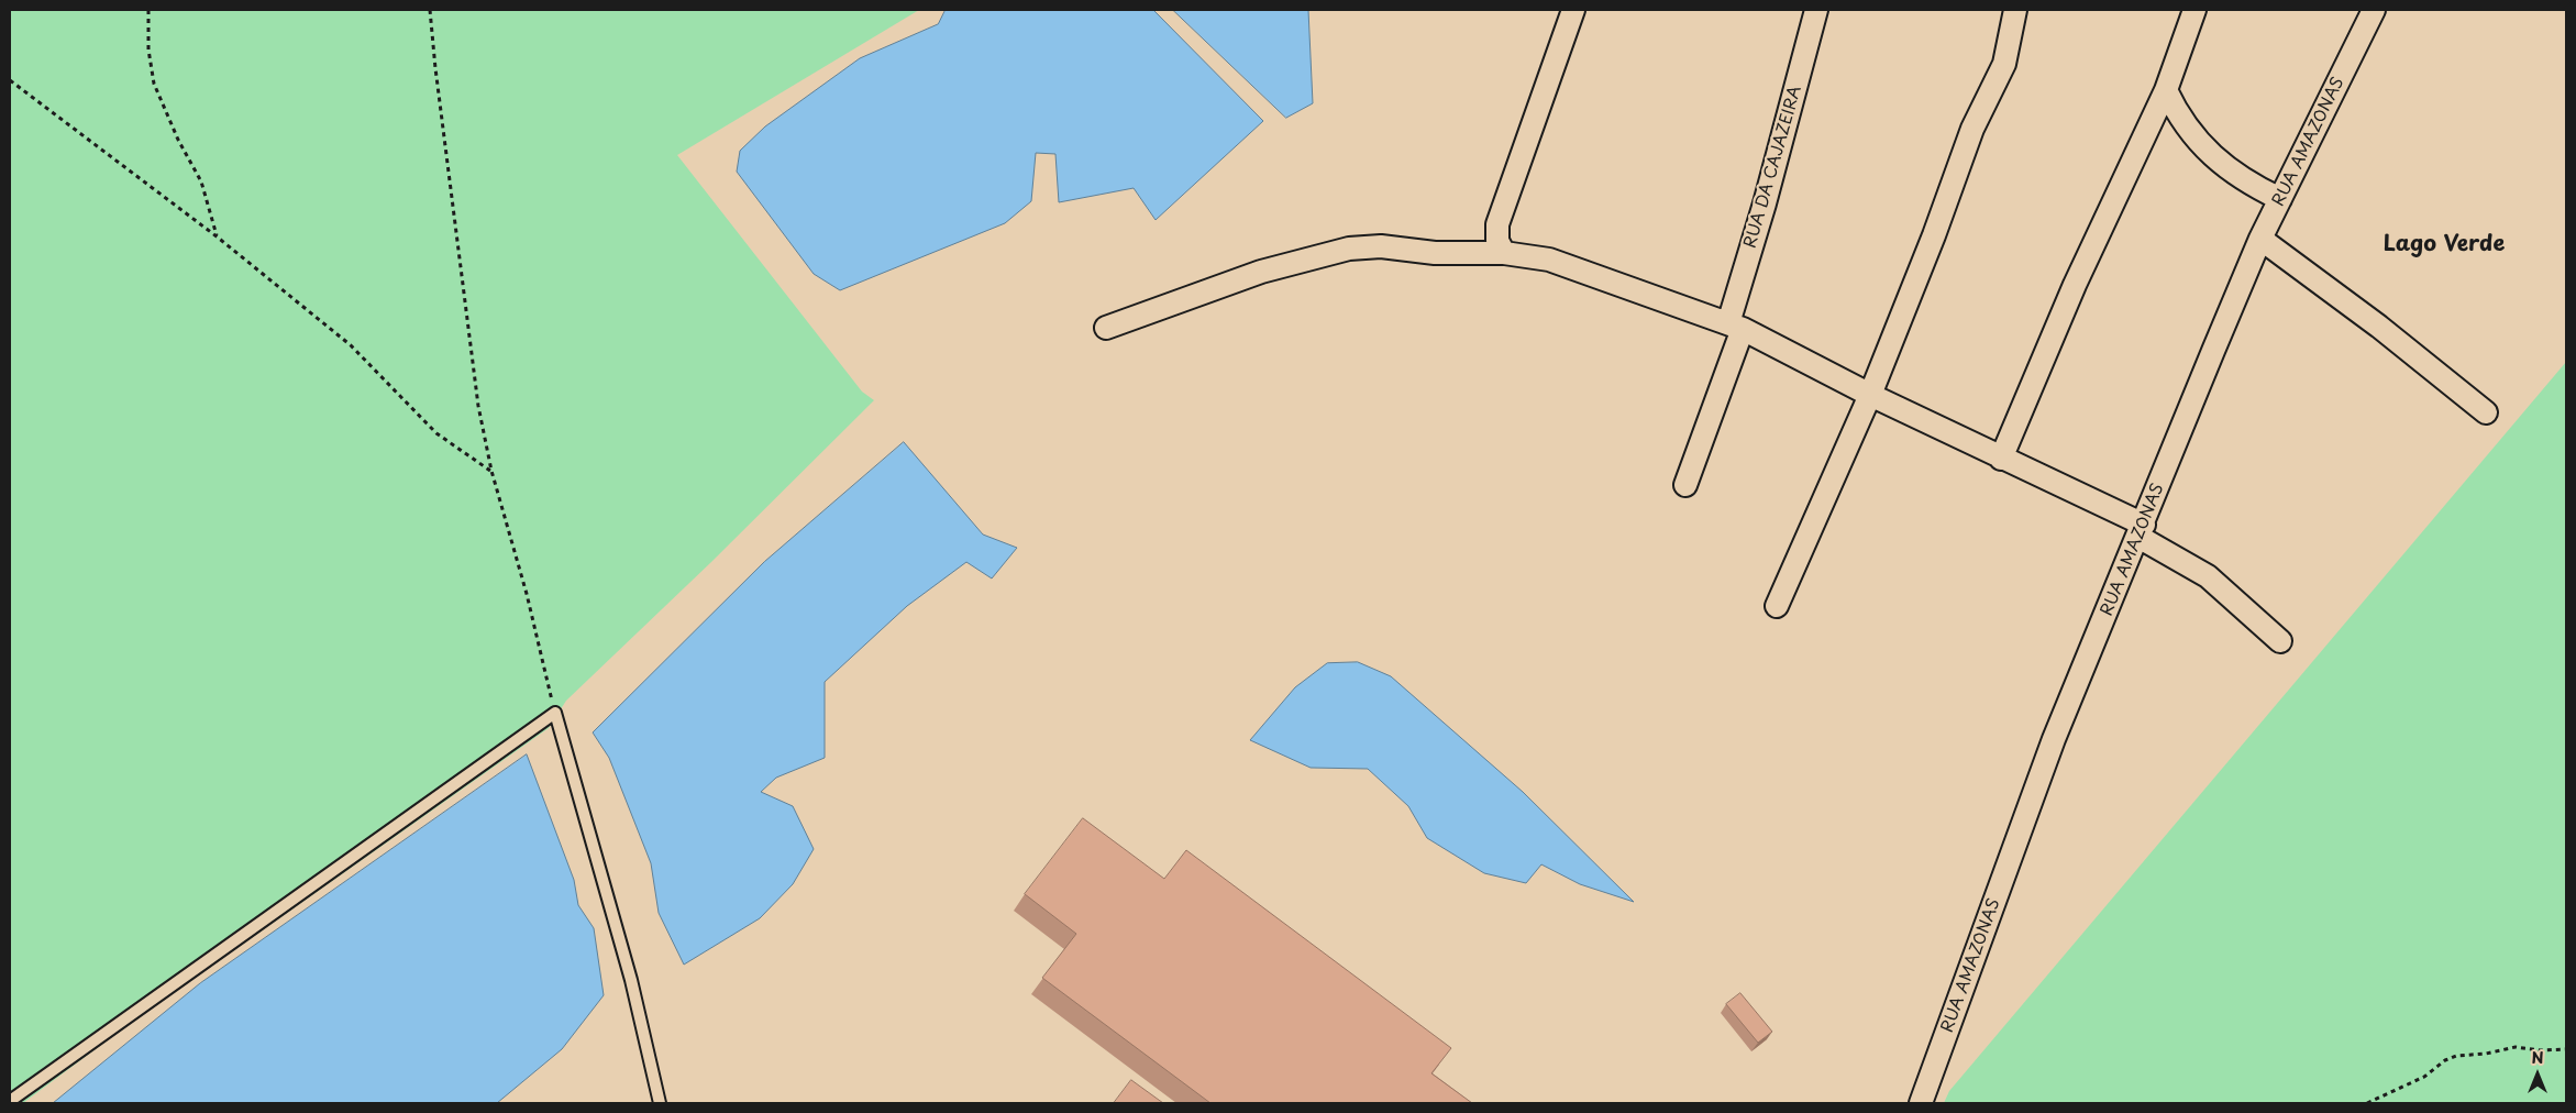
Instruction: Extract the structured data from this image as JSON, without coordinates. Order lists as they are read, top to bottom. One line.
{"streets":{"street":["RUA AMAZONAS","RUA DA CAJAZEIRA"]},"districts":["Lago Verde"],"north":"top"}
